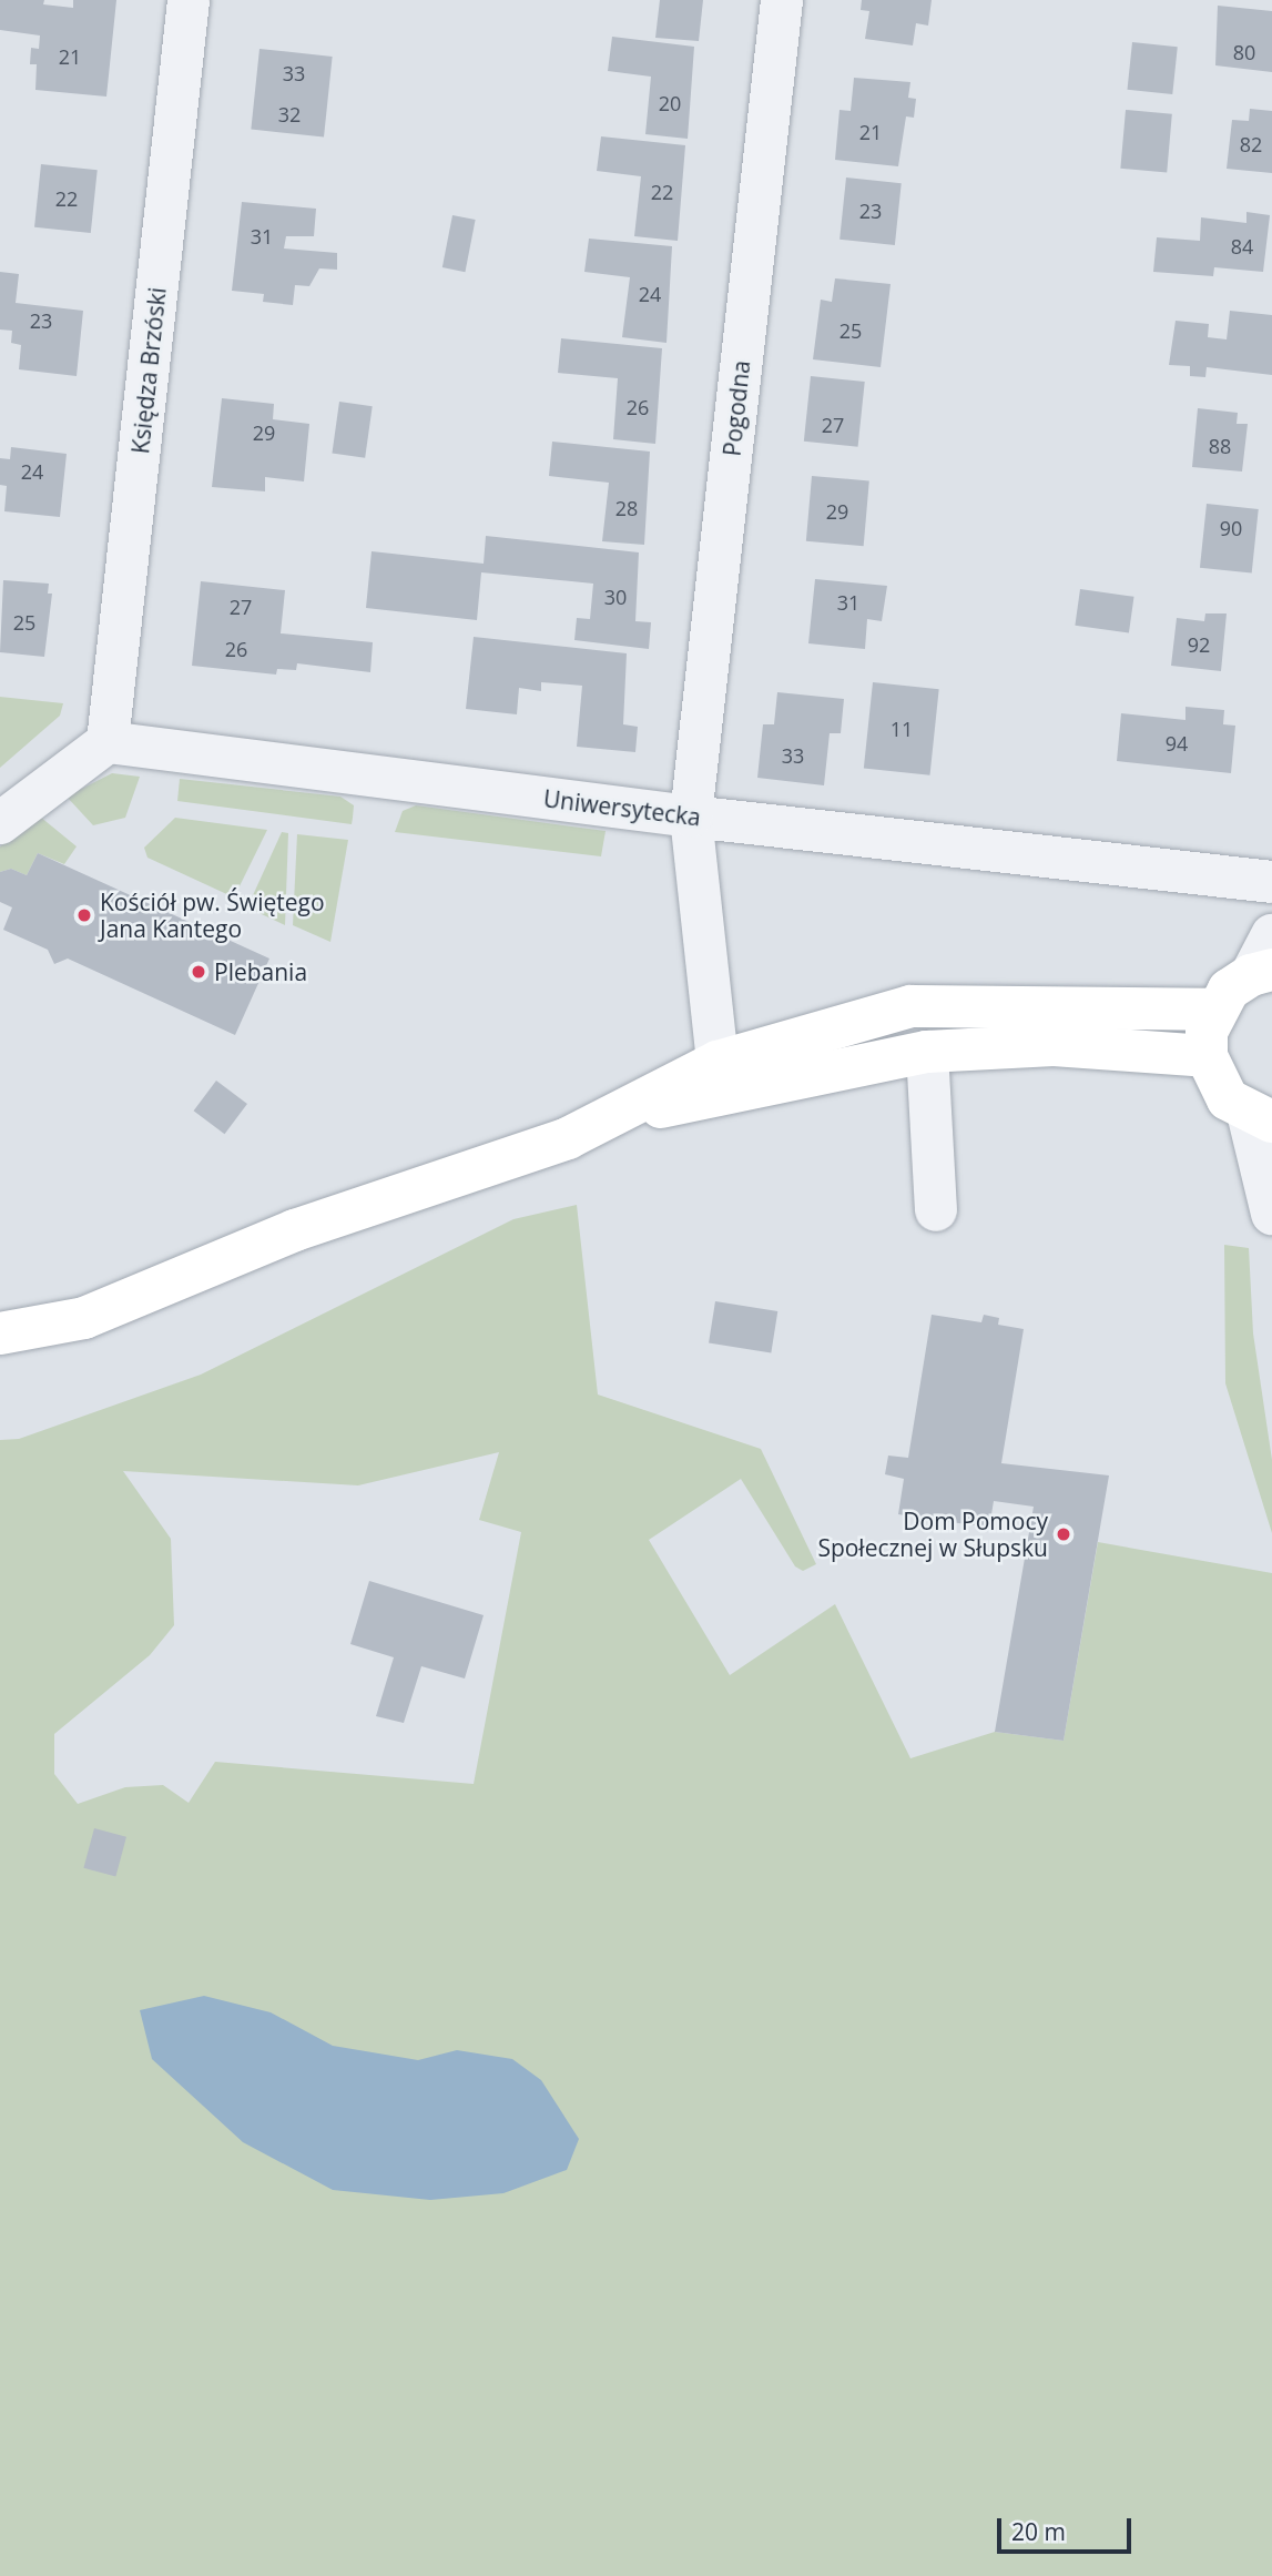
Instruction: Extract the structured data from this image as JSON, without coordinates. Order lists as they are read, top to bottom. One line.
{"streets":{"street":["Księdza Brzóski","Pogodna","Uniwersytecka"]},"crossings":[["Księdza Brzóski","Uniwersytecka"],["Pogodna","Uniwersytecka"]],"places":["Kościół pw. Świętego Jana Kantego","Plebania","Dom Pomocy Społecznej w Słupsku"],"house_numbers":["80","21","33","20","32","21","82","22","22","23","31","84","24","23","25","26","27","29","88","24","28","29","90","30","31","27","25","92","26","11","94","33"],"scale_bar":"20 m"}
